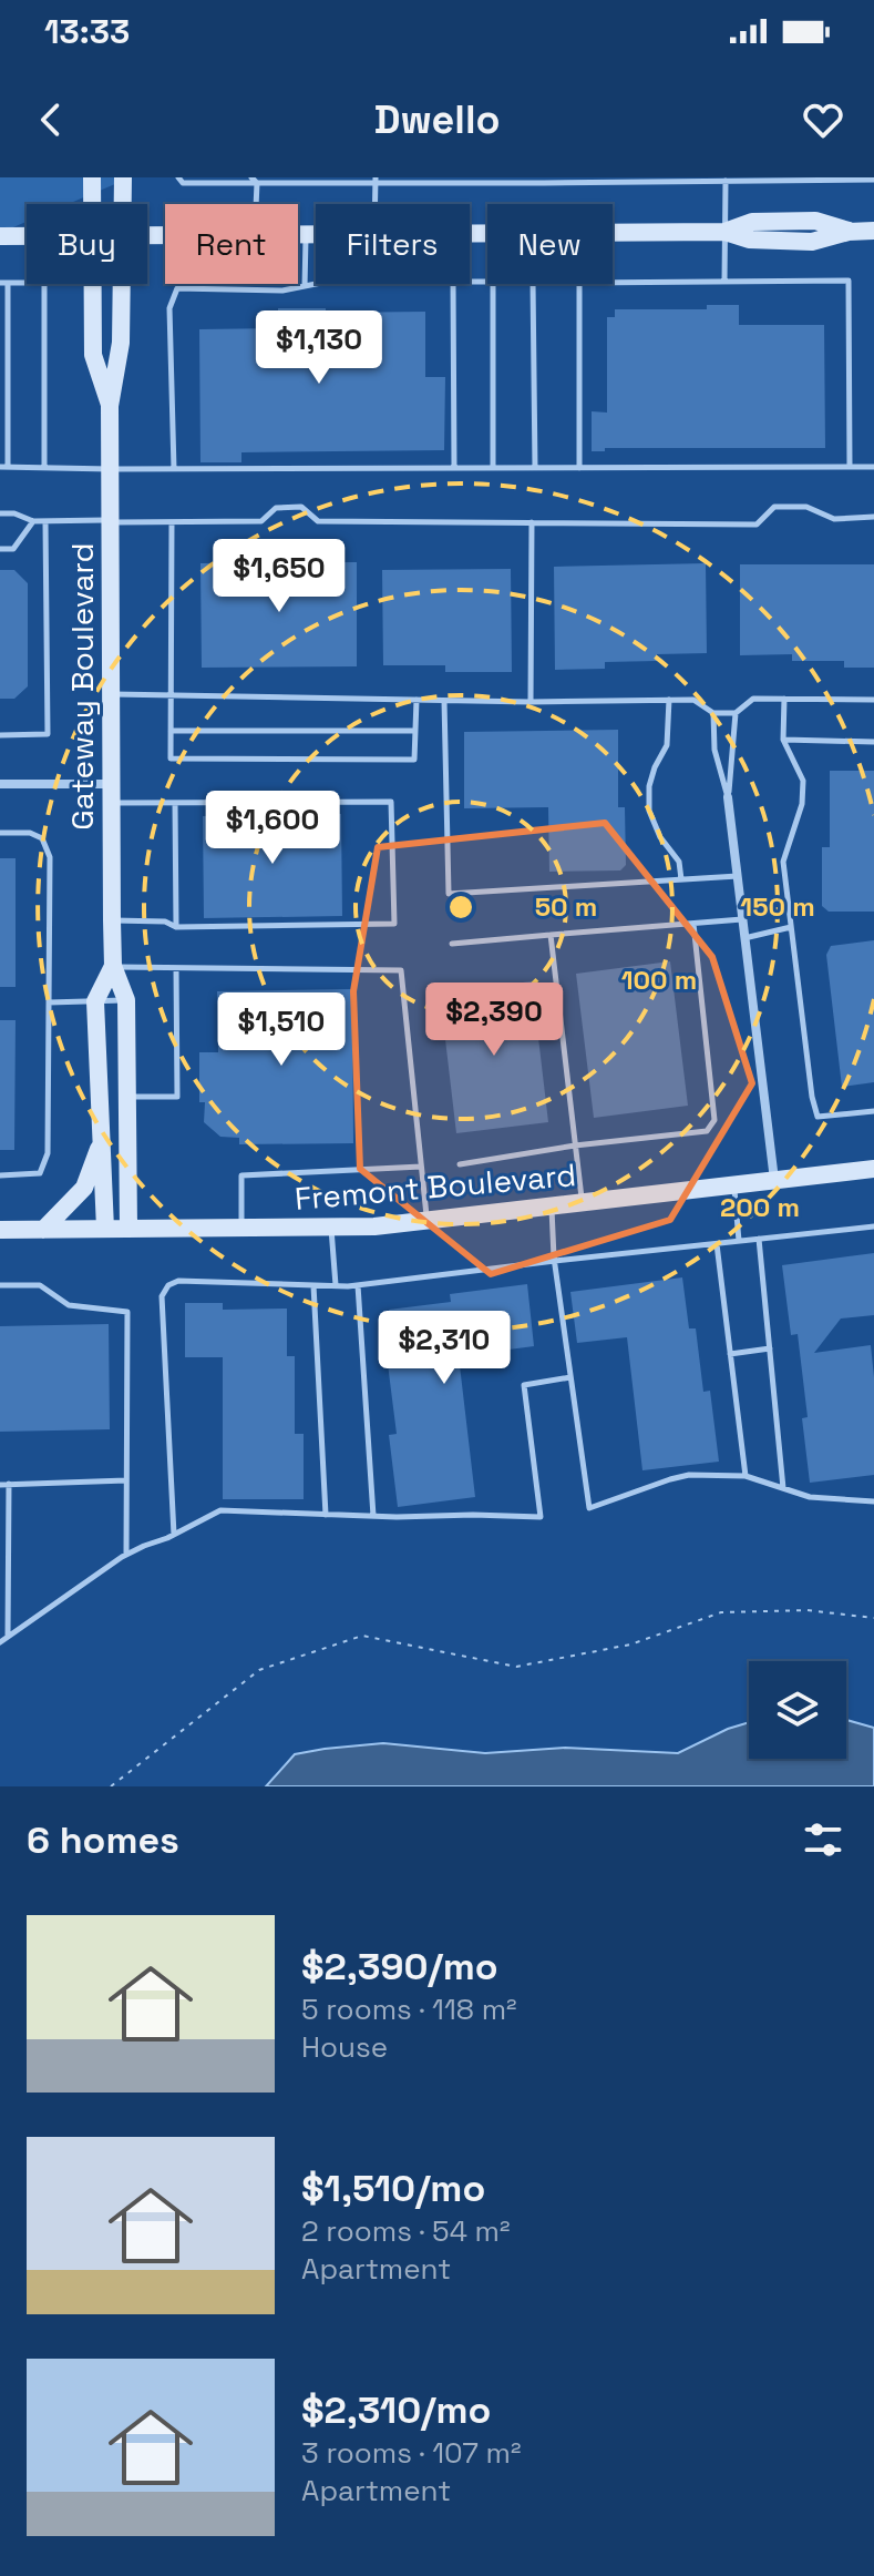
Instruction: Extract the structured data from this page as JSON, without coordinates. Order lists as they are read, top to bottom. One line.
{"streets":{"street":["Gateway Boulevard","Fremont Boulevard"]},"crossings":[["Gateway Boulevard","Fremont Boulevard"]],"page":{"status":"13:33","header":"Dwello","chip":["Buy","Rent","Filters","New"],"price":["$1,130","$1,650","$1,600","$2,390","$1,510","$2,310"],"heading":"6 homes","list":[{"name":"$2,390/mo","note":"5 rooms · 118 m² · House"},{"name":"$1,510/mo","note":"2 rooms · 54 m² · Apartment"},{"name":"$2,310/mo","note":"3 rooms · 107 m² · Apartment"}]},"rings":["50 m","150 m","100 m","200 m"]}
